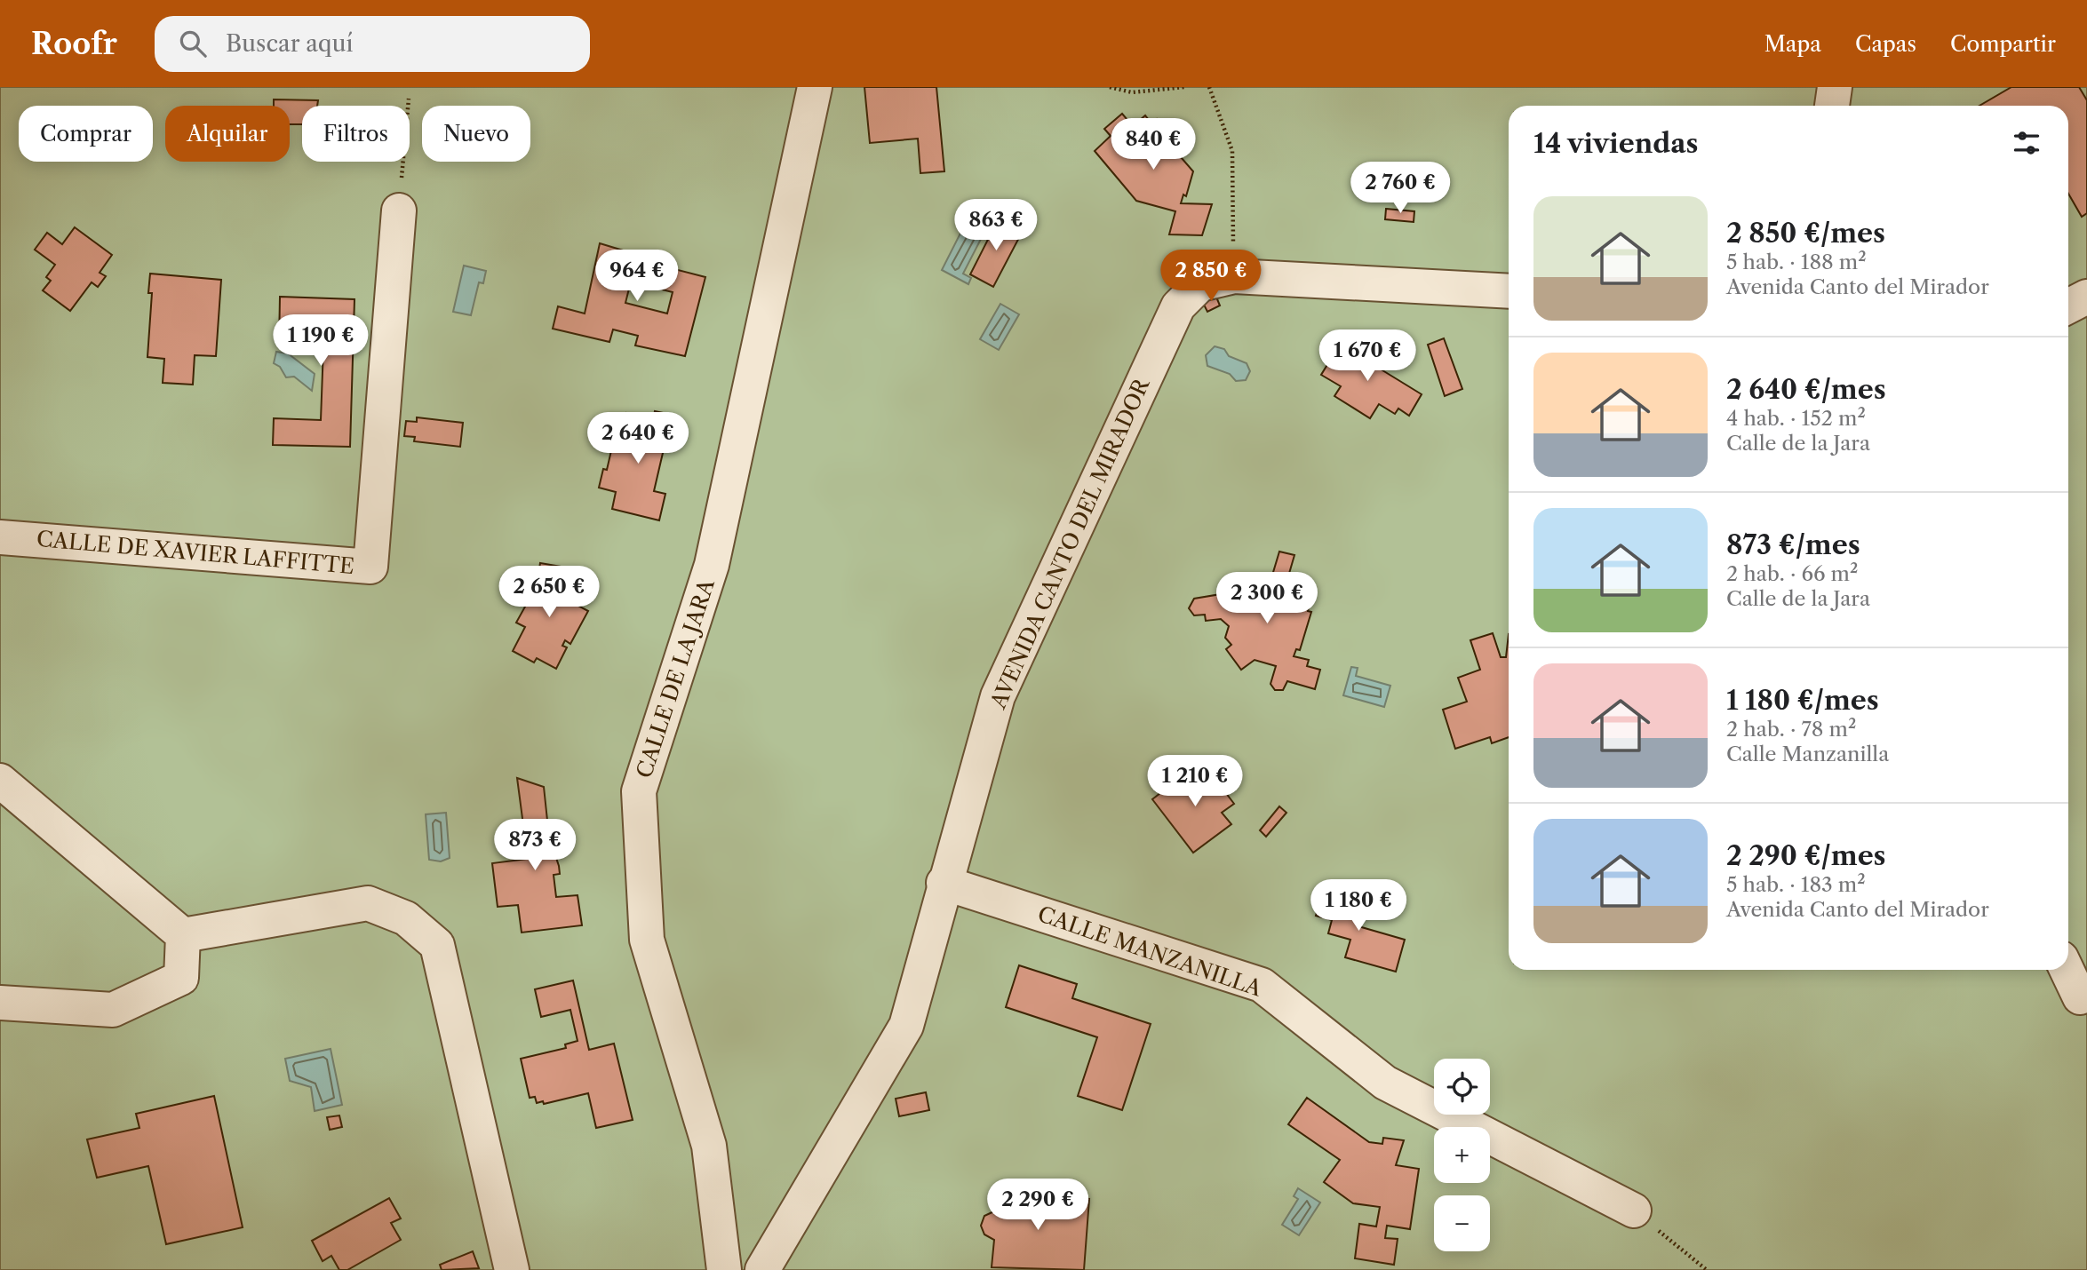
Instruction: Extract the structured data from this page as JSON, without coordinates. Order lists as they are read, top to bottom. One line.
{"streets":{"street":["AVENIDA CANTO DEL MIRADOR","CALLE DE XAVIER LAFFITTE","CALLE DE LA JARA","CALLE MANZANILLA"]},"crossings":[["AVENIDA CANTO DEL MIRADOR","CALLE MANZANILLA"]],"page":{"header":"Roofr","search":"Buscar aquí","nav":["Mapa","Capas","Compartir"],"chip":["Comprar","Alquilar","Filtros","Nuevo"],"heading":"14 viviendas","price":["840 €","2 760 €","863 €","964 €","2 850 €","1 190 €","1 670 €","2 640 €","2 650 €","2 300 €","1 210 €","873 €","1 180 €","2 290 €"],"list":[{"name":"2 850 €/mes","note":"5 hab. · 188 m² · Avenida Canto del Mirador"},{"name":"2 640 €/mes","note":"4 hab. · 152 m² · Calle de la Jara"},{"name":"873 €/mes","note":"2 hab. · 66 m² · Calle de la Jara"},{"name":"1 180 €/mes","note":"2 hab. · 78 m² · Calle Manzanilla"},{"name":"2 290 €/mes","note":"5 hab. · 183 m² · Avenida Canto del Mirador"}],"map_buttons":["+","−"]}}
